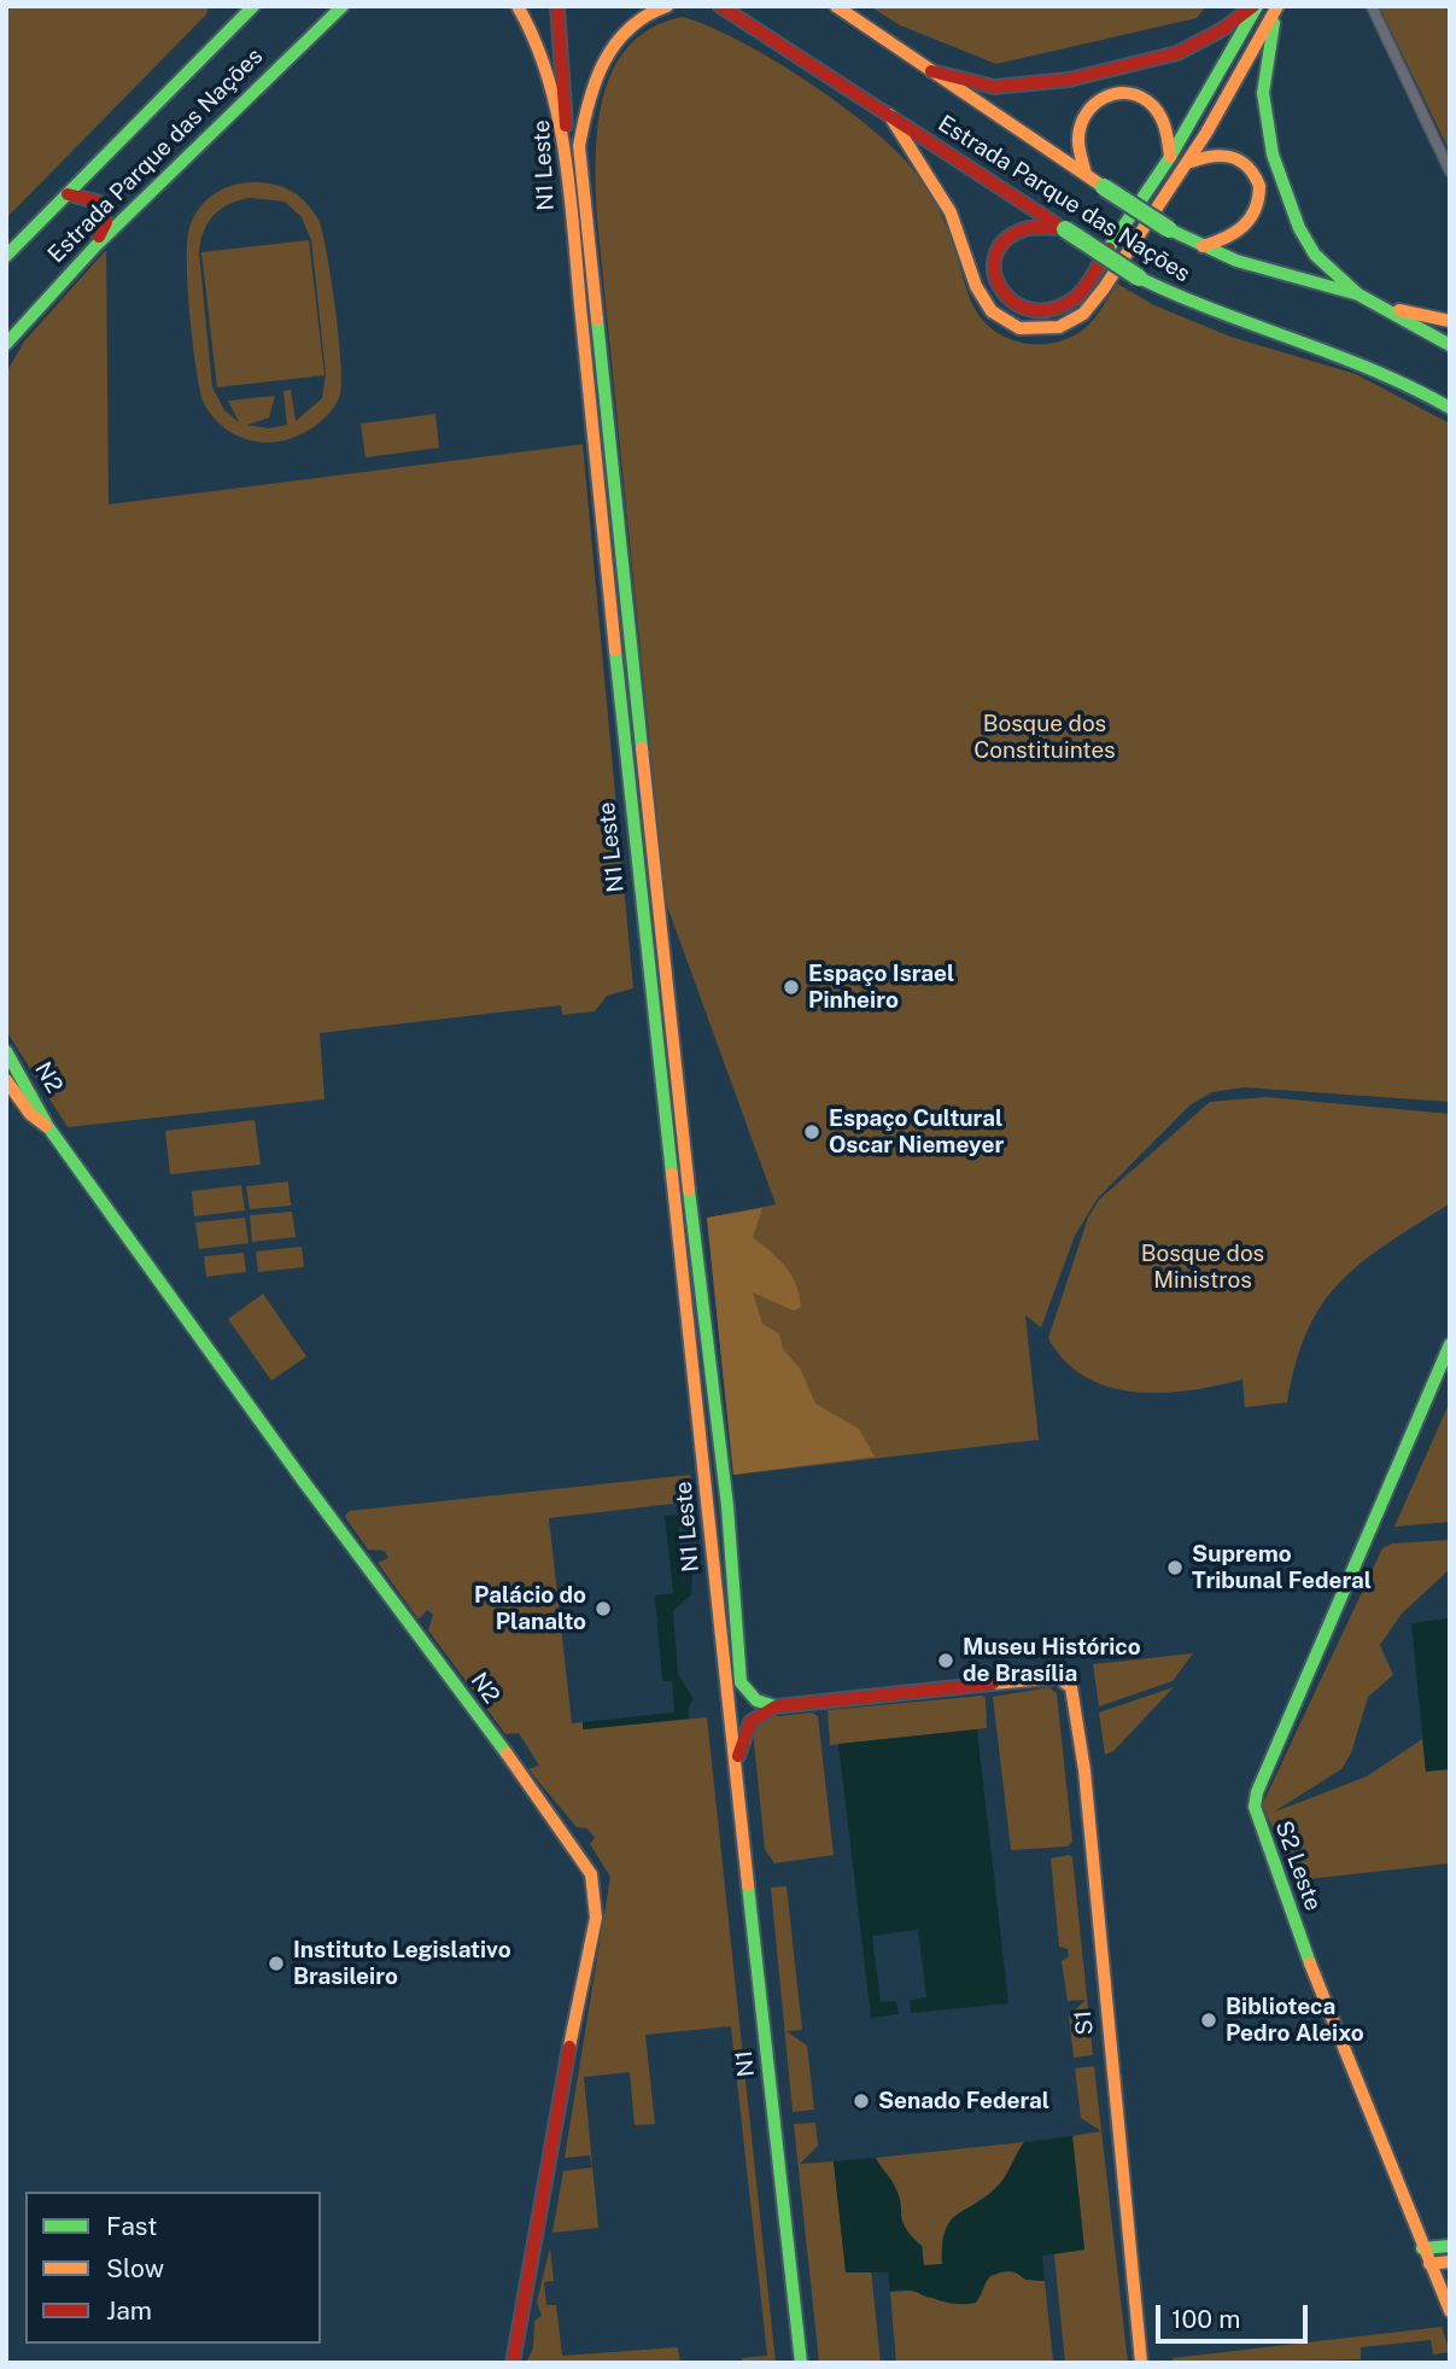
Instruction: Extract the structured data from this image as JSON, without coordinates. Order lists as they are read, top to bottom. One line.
{"streets":{"main road":["Estrada Parque das Nações","N1 Leste","N2","S2 Leste","S1","N1"]},"crossings":[["N1 Leste","S1"],["N1 Leste","N1"]],"parks":["Bosque dos Constituintes","Bosque dos Ministros"],"places":["Espaço Israel Pinheiro","Espaço Cultural Oscar Niemeyer","Supremo Tribunal Federal","Palácio do Planalto","Museu Histórico de Brasília","Instituto Legislativo Brasileiro","Biblioteca Pedro Aleixo","Senado Federal"],"legend":["Fast","Slow","Jam"],"scale_bar":"100 m"}
